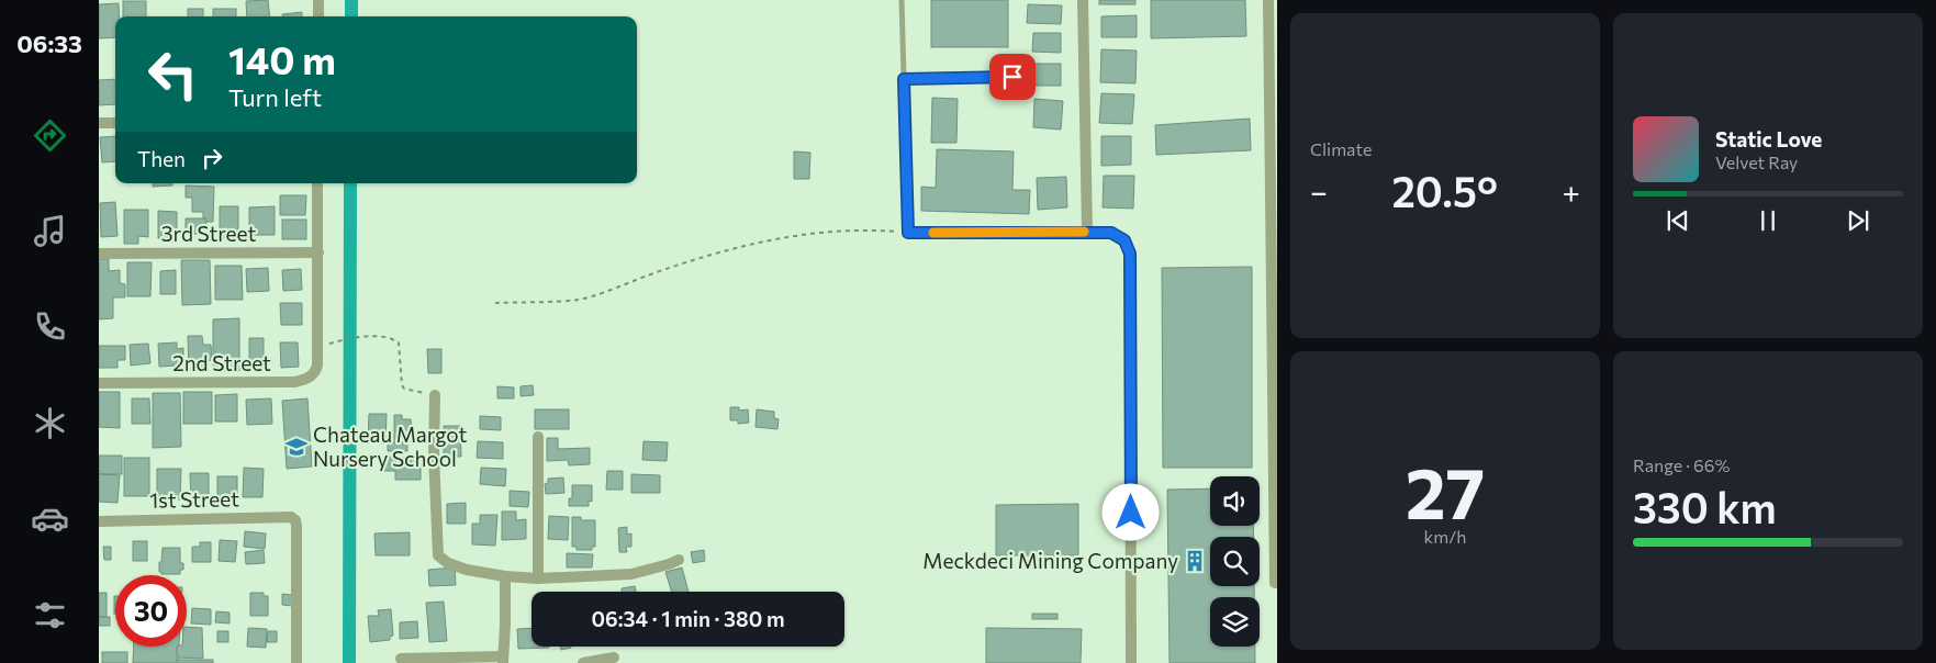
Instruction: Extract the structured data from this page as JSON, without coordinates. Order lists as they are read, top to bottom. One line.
{"streets":{"street":["3rd Street","2nd Street","1st Street"]},"places":{"school or university":["Chateau Margot Nursery School"],"building":["Meckdeci Mining Company"]},"page":{"tabs":"06:33","tile":["Climate",["27","km/h"],["Range · 66%","330 km"]],"turn":["140 m","Turn left"],"song":["Static Love","Velvet Ray"],"then":"Then","heat":["−","20.5°","+"],"limit":"30","trip":"06:34 · 1 min · 380 m"}}
